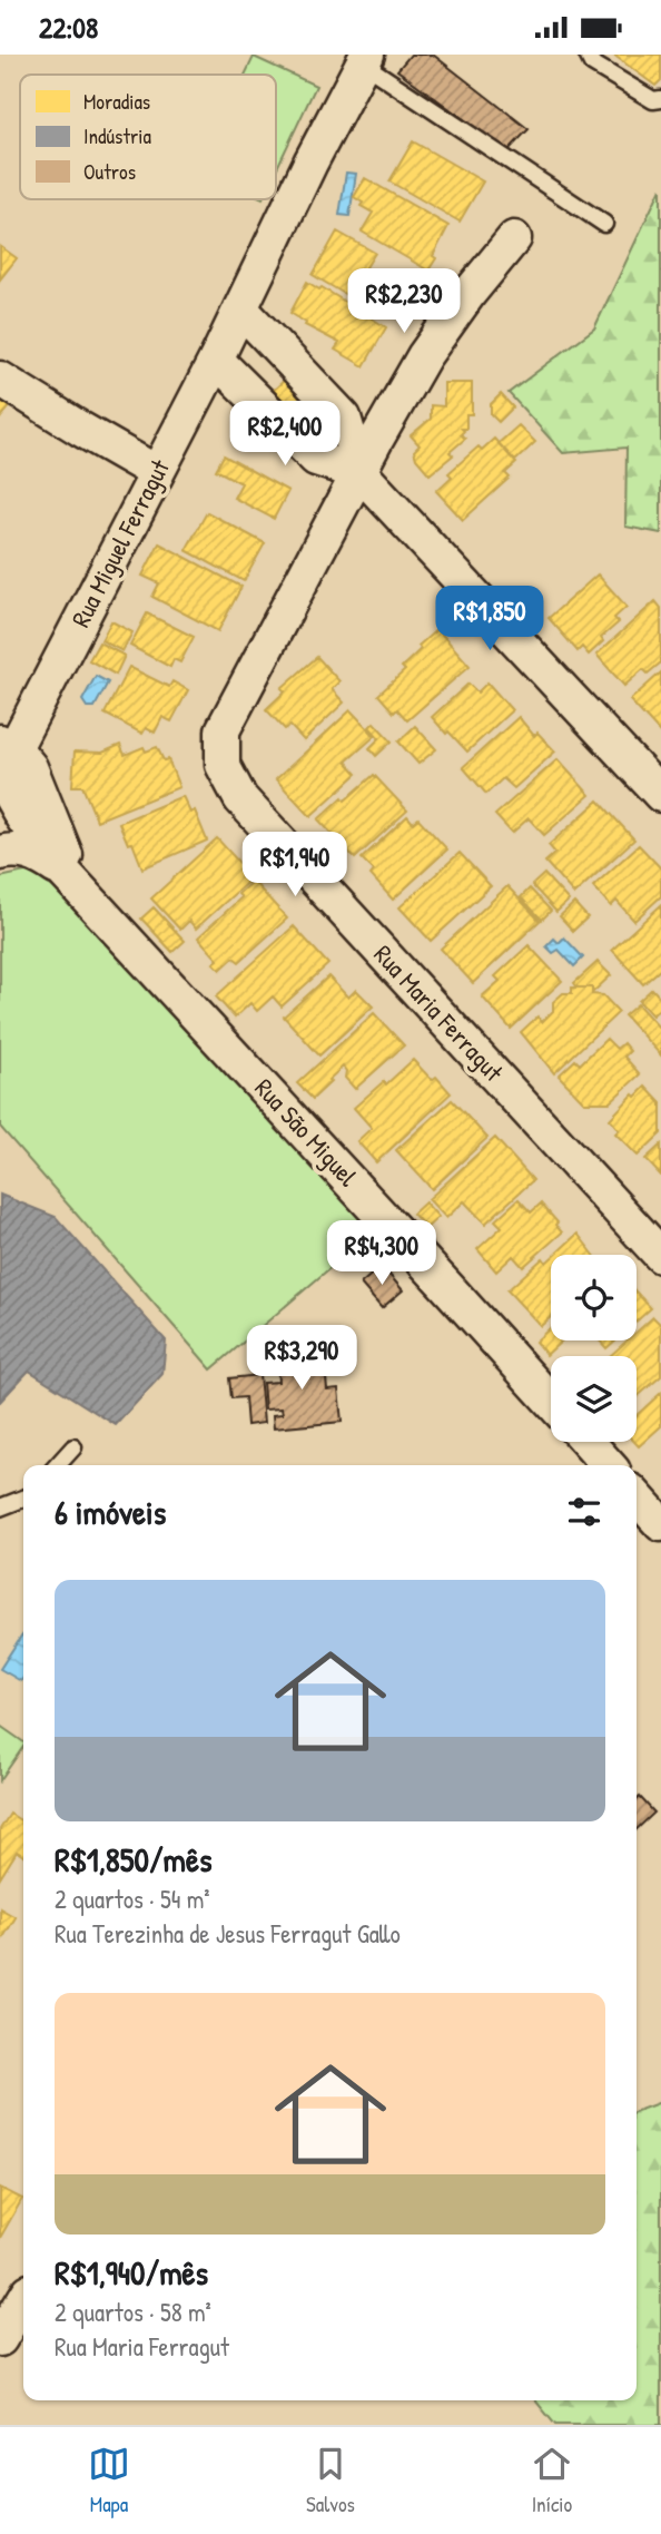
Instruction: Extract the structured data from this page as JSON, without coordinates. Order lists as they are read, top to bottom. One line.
{"streets":{"street":["Rua Miguel Ferragut","Rua Maria Ferragut","Rua São Miguel"]},"crossings":[["Rua Miguel Ferragut","Rua São Miguel"]],"legend":["Moradias","Indústria","Outros"],"page":{"status":"22:08","price":["R$2,230","R$2,400","R$1,850","R$1,940","R$4,300","R$3,290"],"heading":"6 imóveis","list":[{"name":"R$1,850/mês","note":"2 quartos · 54 m² · Rua Terezinha de Jesus Ferragut Gallo"},{"name":"R$1,940/mês","note":"2 quartos · 58 m² · Rua Maria Ferragut"}],"tabs":["Mapa","Salvos","Início"]}}
